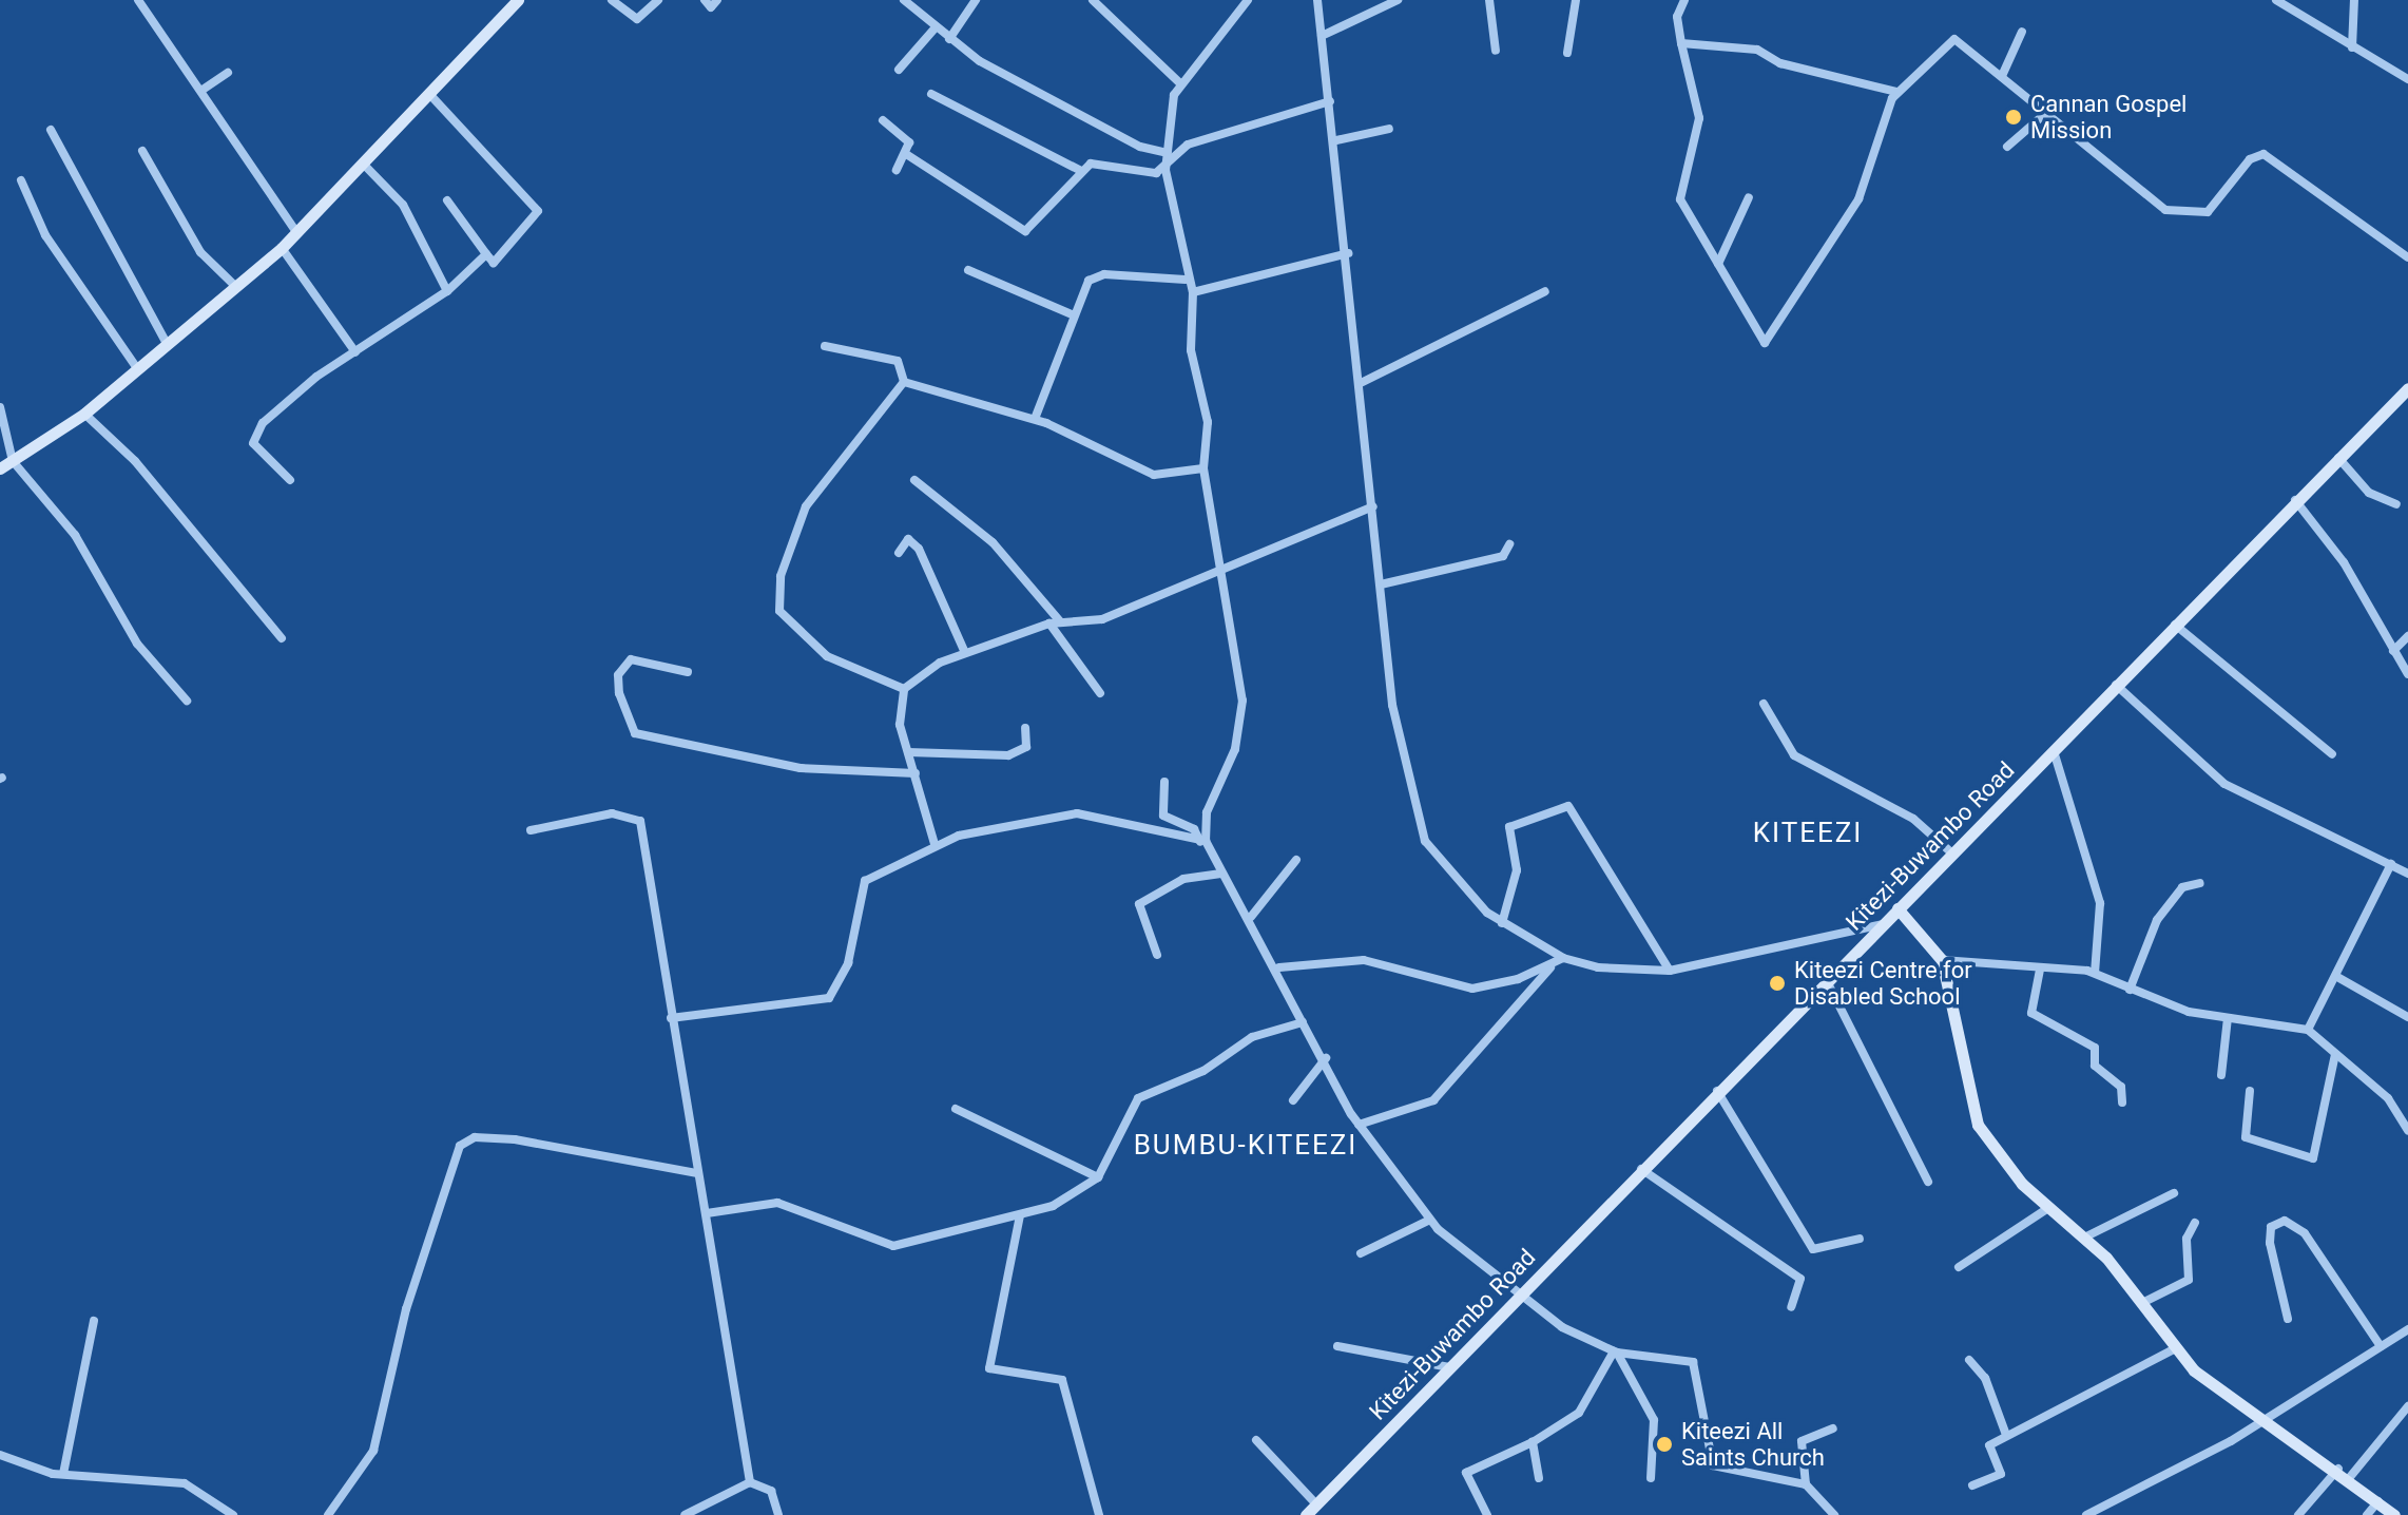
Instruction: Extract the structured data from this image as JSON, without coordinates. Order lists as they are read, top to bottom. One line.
{"streets":{"street":["Kitezi-Buwambo Road"]},"districts":["KITEEZI","BUMBU-KITEEZI"],"places":["Cannan Gospel Mission","Kiteezi Centre for Disabled School","Kiteezi All Saints Church"]}
